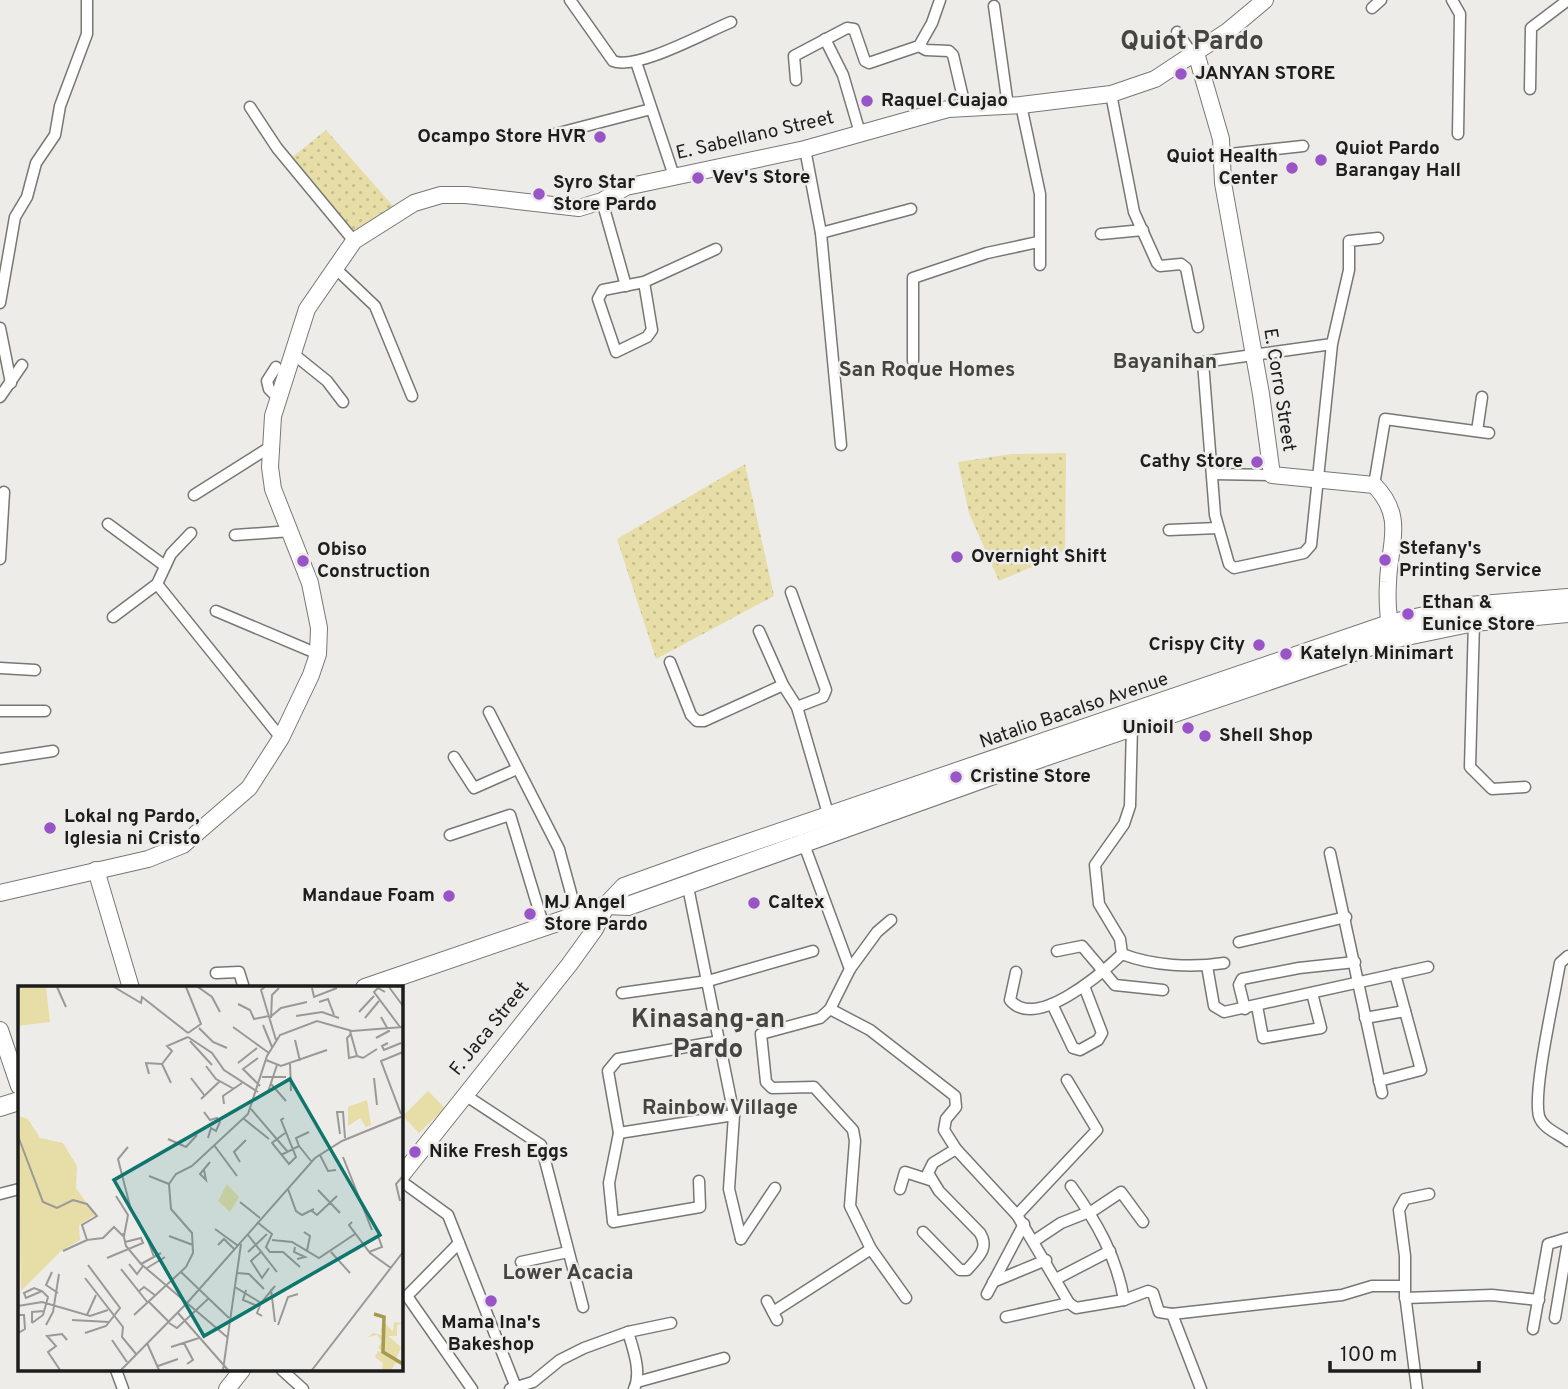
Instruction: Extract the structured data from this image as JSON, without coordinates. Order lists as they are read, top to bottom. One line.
{"streets":{"main road":["Natalio Bacalso Avenue"],"street":["E. Sabellano Street","E. Corro Street","F. Jaca Street"]},"crossings":[["E. Sabellano Street","E. Corro Street"],["Natalio Bacalso Avenue","F. Jaca Street"]],"districts":["Quiot Pardo","Bayanihan","San Roque Homes","Kinasang-an Pardo","Rainbow Village","Lower Acacia"],"places":["JANYAN STORE","Raquel Cuajao","Ocampo Store HVR","Quiot Pardo Barangay Hall","Quiot Health Center","Vev's Store","Syro Star Store Pardo","Cathy Store","Overnight Shift","Stefany's Printing Service","Obiso Construction","Ethan & Eunice Store","Crispy City","Katelyn Minimart","Unioil","Shell Shop","Cristine Store","Lokal ng Pardo, Iglesia ni Cristo","Mandaue Foam","Caltex","MJ Angel Store Pardo","Nike Fresh Eggs","Mama Ina's Bakeshop"],"scale_bar":"100 m"}
